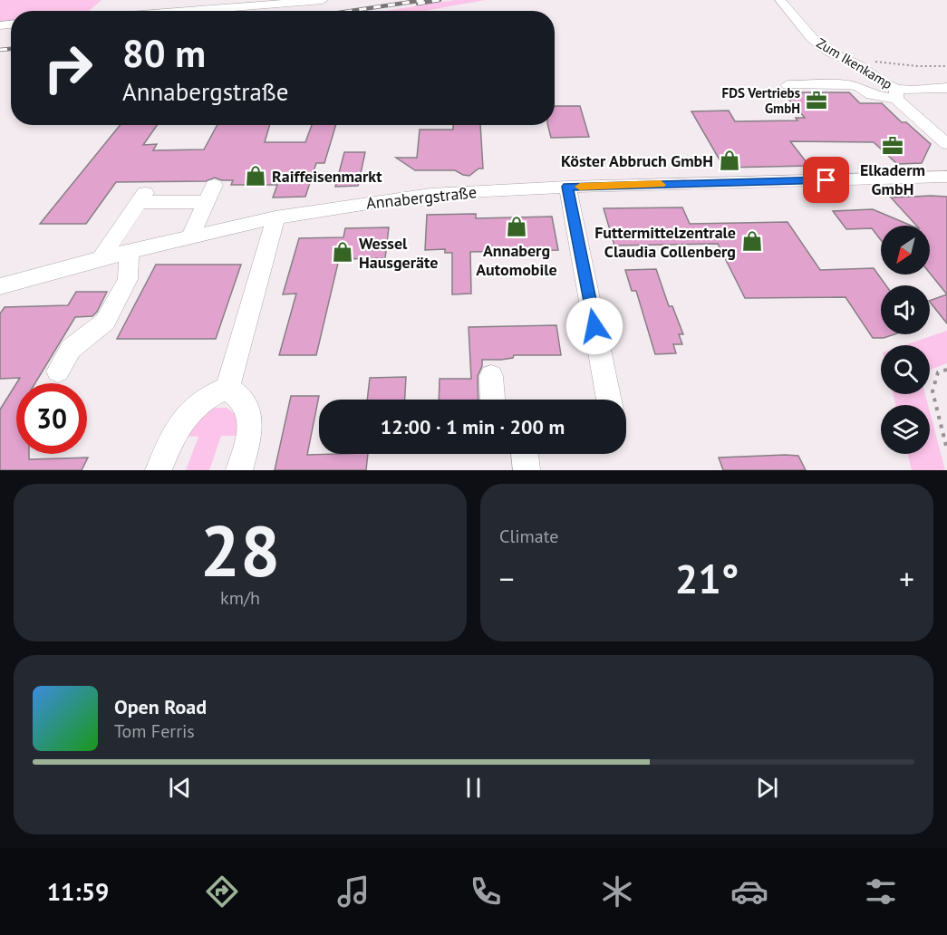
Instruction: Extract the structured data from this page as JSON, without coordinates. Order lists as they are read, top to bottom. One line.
{"streets":{"street":["Zum Ikenkamp","Annabergstraße"]},"places":{"office":["FDS Vertriebs GmbH","Elkaderm GmbH"],"shop":["Köster Abbruch GmbH","Raiffeisenmarkt","Annaberg Automobile","Futtermittelzentrale Claudia Collenberg","Wessel Hausgeräte"]},"north":"bottom left","page":{"turn":["80 m","Annabergstraße"],"limit":"30","trip":"12:00 · 1 min · 200 m","tile":[["28","km/h"],"Climate"],"heat":["−","21°","+"],"song":["Open Road","Tom Ferris"],"tabs":"11:59"}}
